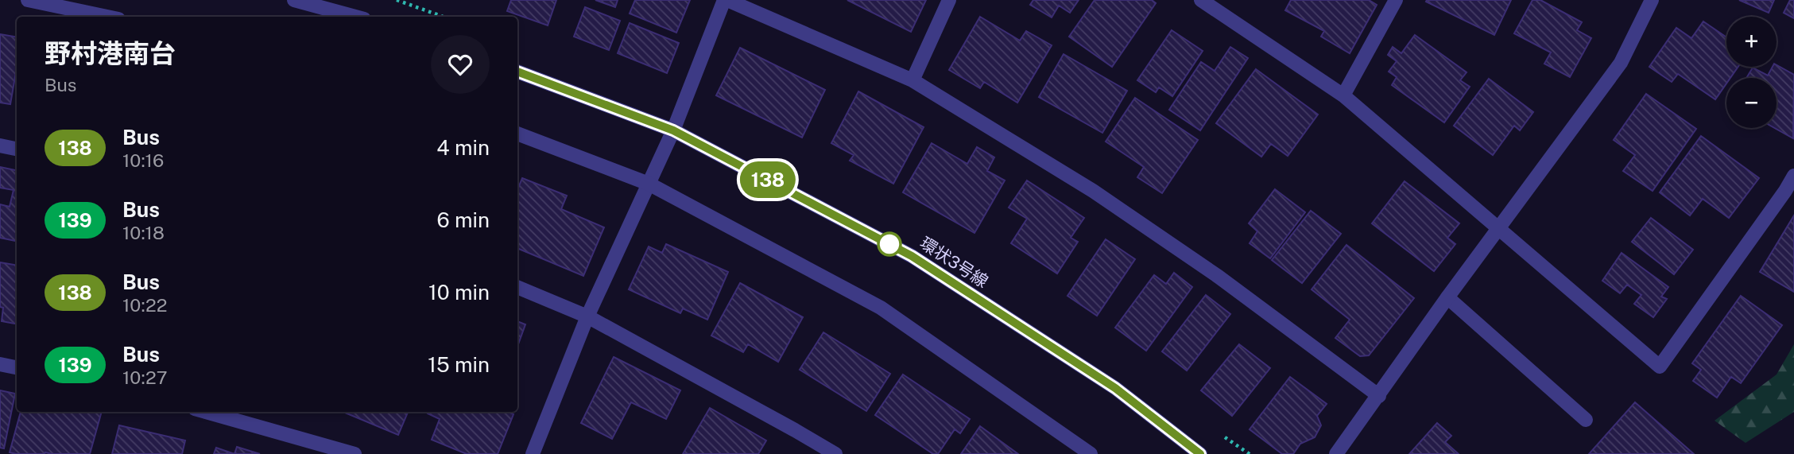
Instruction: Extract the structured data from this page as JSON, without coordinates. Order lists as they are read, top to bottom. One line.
{"streets":{"street":["環状3号線"]},"lines":["bus line 138"],"page":{"on_map":"138","map_buttons":["+","−"],"heading":["野村港南台","Bus"],"list":[{"mark":"138","name":"Bus","note":"10:16","value":"4 min"},{"mark":"139","name":"Bus","note":"10:18","value":"6 min"},{"mark":"138","name":"Bus","note":"10:22","value":"10 min"},{"mark":"139","name":"Bus","note":"10:27","value":"15 min"}]}}
